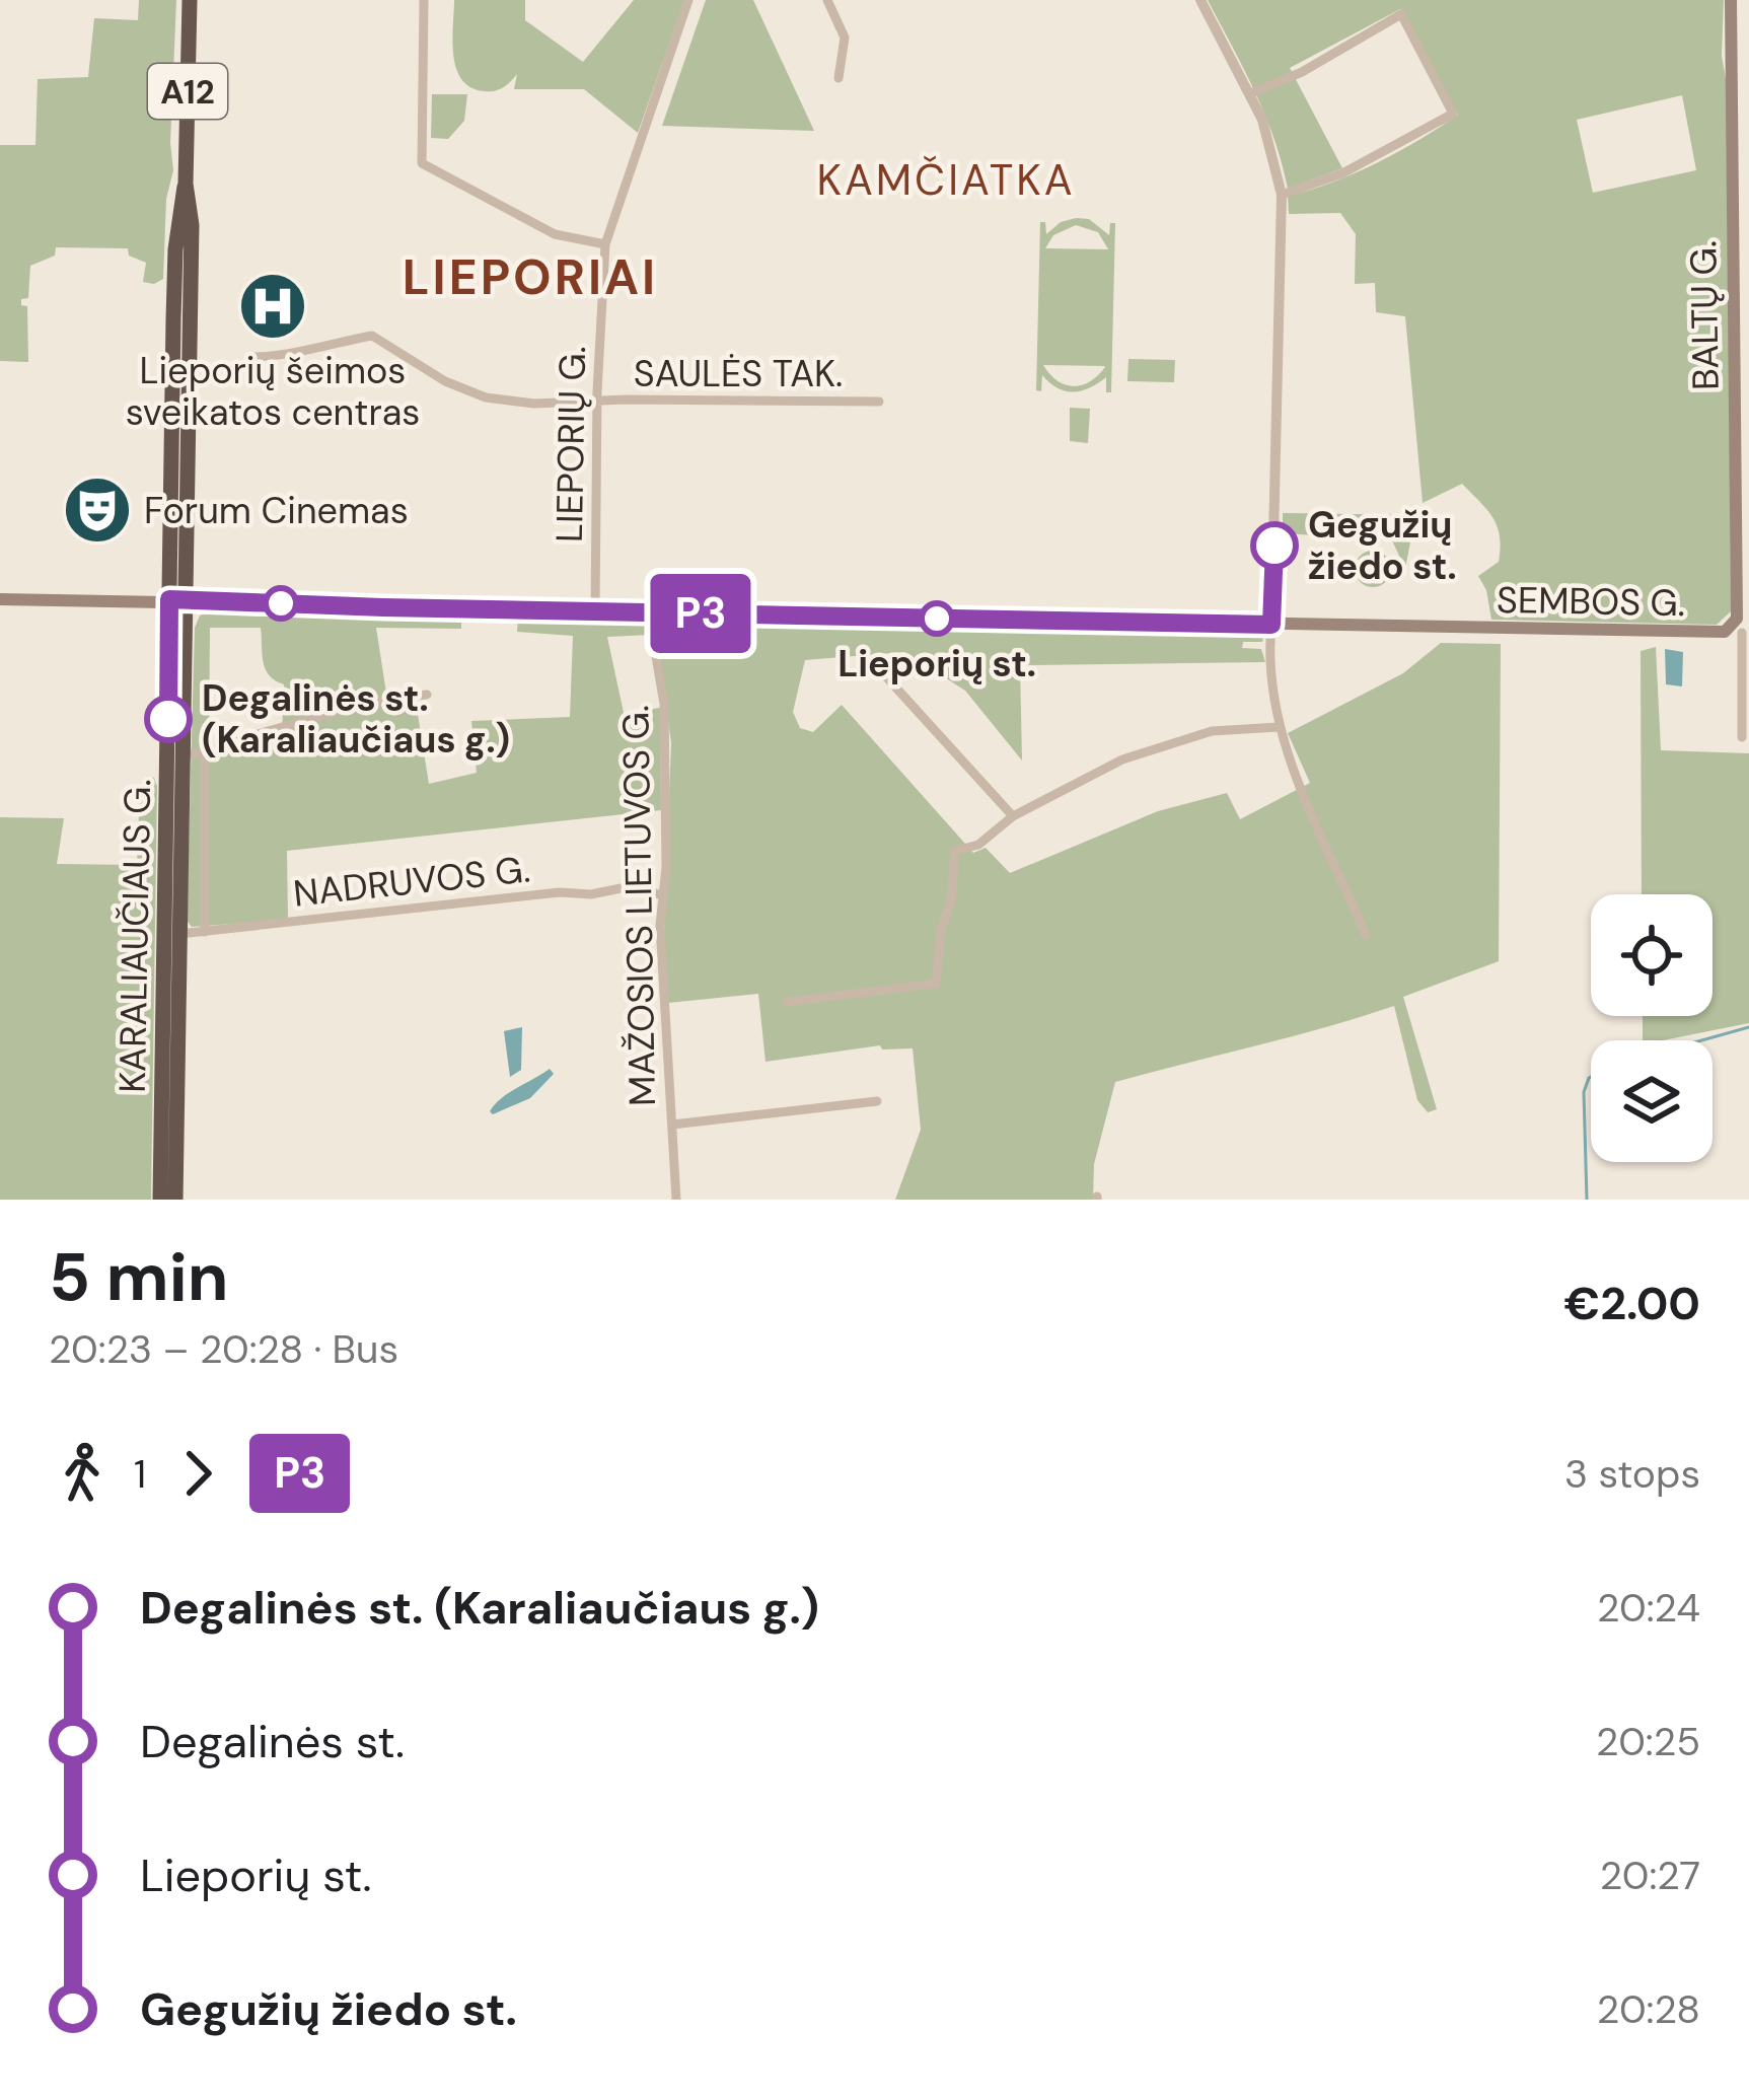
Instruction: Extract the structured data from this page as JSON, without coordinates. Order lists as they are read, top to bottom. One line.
{"streets":{"highway":["A12","KARALIAUČIAUS G."],"main road":["BALTŲ G.","SEMBOS G."],"street":["SAULĖS TAK.","LIEPORIŲ G.","NADRUVOS G.","MAŽOSIOS LIETUVOS G."]},"crossings":[["A12","SEMBOS G."],["A12","KARALIAUČIAUS G."],["BALTŲ G.","SEMBOS G."],["SAULĖS TAK.","LIEPORIŲ G."],["LIEPORIŲ G.","SEMBOS G."],["SEMBOS G.","MAŽOSIOS LIETUVOS G."],["SEMBOS G.","KARALIAUČIAUS G."],["NADRUVOS G.","MAŽOSIOS LIETUVOS G."],["NADRUVOS G.","KARALIAUČIAUS G."]],"districts":["KAMČIATKA","LIEPORIAI"],"places":{"hospital":["Lieporių šeimos sveikatos centras"],"theatre":["Forum Cinemas"],"other":["Gegužių žiedo st.","Lieporių st.","Degalinės st. (Karaliaučiaus g.)"]},"lines":["bus line P3"],"page":{"on_map":"P3","heading":["5 min","20:23 – 20:28 · Bus","€2.00"],"legs":["1","P3","3 stops"],"list":[{"name":"Degalinės st. (Karaliaučiaus g.)","value":"20:24"},{"name":"Degalinės st.","value":"20:25"},{"name":"Lieporių st.","value":"20:27"},{"name":"Gegužių žiedo st.","value":"20:28"}]}}
